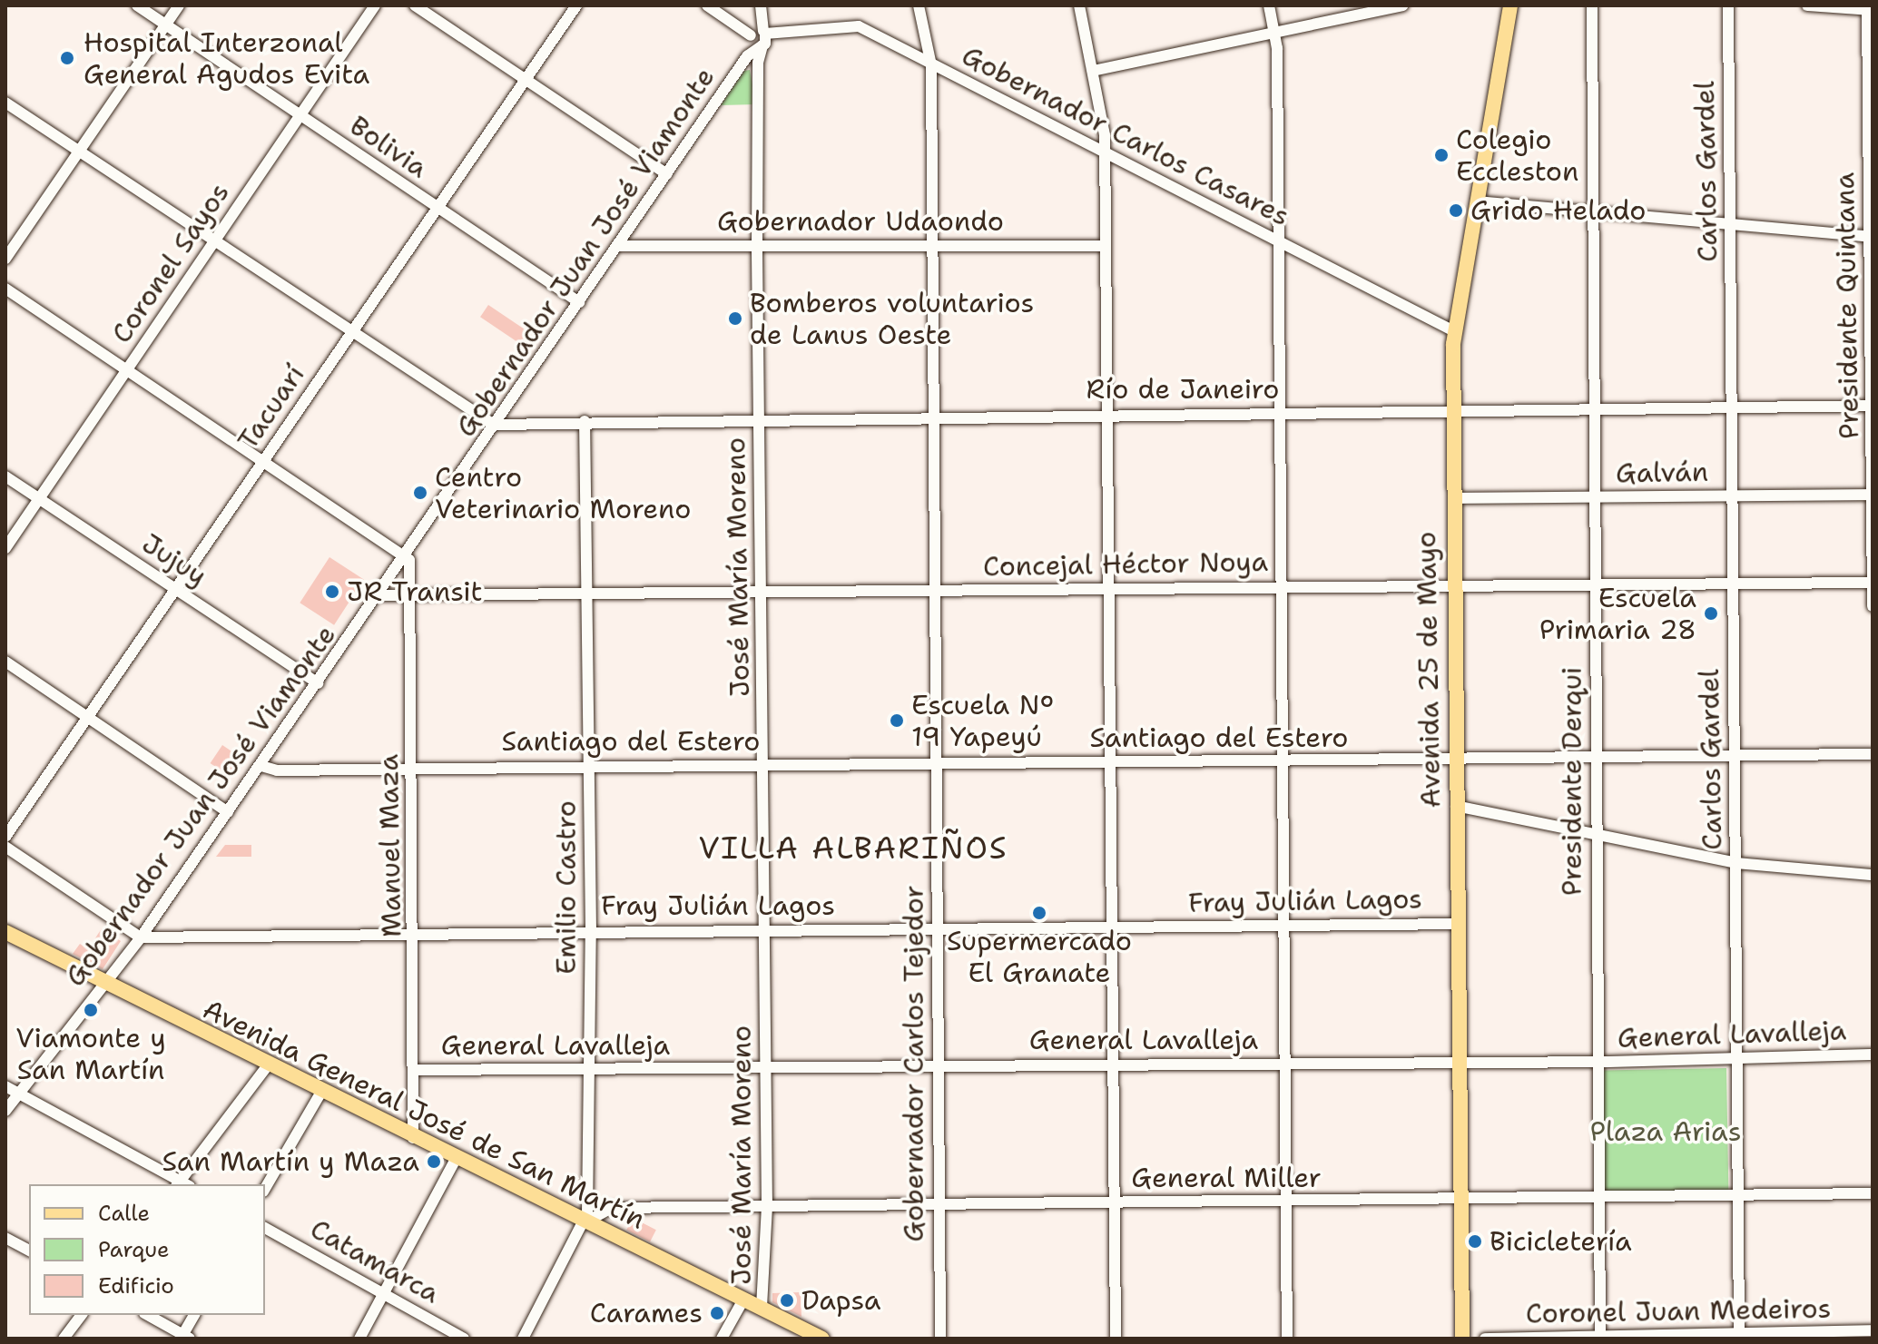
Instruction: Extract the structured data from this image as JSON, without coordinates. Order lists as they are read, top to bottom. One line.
{"streets":{"main road":["Avenida 25 de Mayo","Avenida General José de San Martín"],"street":["Gobernador Carlos Casares","Bolivia","Carlos Gardel","Gobernador Udaondo","Gobernador Juan José Viamonte","Coronel Sayos","Presidente Quintana","Río de Janeiro","Tacuarí","Galván","Jujuy","Concejal Héctor Noya","José María Moreno","Santiago del Estero","Presidente Derqui","Manuel Maza","Emilio Castro","Fray Julián Lagos","General Lavalleja","Gobernador Carlos Tejedor","General Miller","Catamarca","Coronel Juan Medeiros"]},"crossings":[["Gobernador Carlos Casares","Gobernador Juan José Viamonte"],["Gobernador Carlos Casares","José María Moreno"],["Gobernador Carlos Casares","Avenida 25 de Mayo"],["Gobernador Carlos Casares","Gobernador Carlos Tejedor"],["Bolivia","Gobernador Juan José Viamonte"],["Bolivia","Coronel Sayos"],["Bolivia","Tacuarí"],["Carlos Gardel","Río de Janeiro"],["Carlos Gardel","Galván"],["Carlos Gardel","Concejal Héctor Noya"],["Carlos Gardel","Santiago del Estero"],["Carlos Gardel","General Lavalleja"],["Carlos Gardel","General Miller"],["Carlos Gardel","Coronel Juan Medeiros"],["Gobernador Udaondo","Gobernador Juan José Viamonte"],["Gobernador Udaondo","José María Moreno"],["Gobernador Udaondo","Gobernador Carlos Tejedor"],["Gobernador Juan José Viamonte","Río de Janeiro"],["Gobernador Juan José Viamonte","Jujuy"],["Gobernador Juan José Viamonte","Concejal Héctor Noya"],["Gobernador Juan José Viamonte","José María Moreno"],["Gobernador Juan José Viamonte","Santiago del Estero"],["Gobernador Juan José Viamonte","Manuel Maza"],["Gobernador Juan José Viamonte","Fray Julián Lagos"],["Gobernador Juan José Viamonte","Avenida General José de San Martín"],["Coronel Sayos","Jujuy"],["Presidente Quintana","Río de Janeiro"],["Presidente Quintana","Galván"],["Presidente Quintana","Concejal Héctor Noya"],["Río de Janeiro","José María Moreno"],["Río de Janeiro","Avenida 25 de Mayo"],["Río de Janeiro","Presidente Derqui"],["Río de Janeiro","Emilio Castro"],["Río de Janeiro","Gobernador Carlos Tejedor"],["Tacuarí","Jujuy"],["Galván","Avenida 25 de Mayo"],["Galván","Presidente Derqui"],["Concejal Héctor Noya","José María Moreno"],["Concejal Héctor Noya","Avenida 25 de Mayo"],["Concejal Héctor Noya","Presidente Derqui"],["Concejal Héctor Noya","Manuel Maza"],["Concejal Héctor Noya","Emilio Castro"],["Concejal Héctor Noya","Gobernador Carlos Tejedor"],["José María Moreno","Santiago del Estero"],["José María Moreno","Fray Julián Lagos"],["José María Moreno","General Lavalleja"],["José María Moreno","Avenida General José de San Martín"],["José María Moreno","General Miller"],["Avenida 25 de Mayo","Santiago del Estero"],["Avenida 25 de Mayo","Fray Julián Lagos"],["Avenida 25 de Mayo","General Lavalleja"],["Avenida 25 de Mayo","General Miller"],["Santiago del Estero","Presidente Derqui"],["Santiago del Estero","Manuel Maza"],["Santiago del Estero","Emilio Castro"],["Santiago del Estero","Gobernador Carlos Tejedor"],["Presidente Derqui","General Lavalleja"],["Presidente Derqui","General Miller"],["Presidente Derqui","Coronel Juan Medeiros"],["Manuel Maza","Fray Julián Lagos"],["Manuel Maza","General Lavalleja"],["Manuel Maza","Avenida General José de San Martín"],["Emilio Castro","Fray Julián Lagos"],["Emilio Castro","General Lavalleja"],["Emilio Castro","Avenida General José de San Martín"],["Emilio Castro","General Miller"],["Fray Julián Lagos","Gobernador Carlos Tejedor"],["General Lavalleja","Gobernador Carlos Tejedor"],["Gobernador Carlos Tejedor","General Miller"],["Avenida General José de San Martín","General Miller"]],"districts":["VILLA ALBARIÑOS"],"parks":["Plaza Arias"],"places":["Hospital Interzonal General Agudos Evita","Colegio Eccleston","Grido Helado","Bomberos voluntarios de Lanus Oeste","Centro Veterinario Moreno","JR Transit","Escuela Primaria 28","Escuela Nº 19 Yapeyú","Supermercado El Granate","Viamonte y San Martín","San Martín y Maza","Bicicletería","Dapsa","Carames"],"legend":["Calle","Parque","Edificio"]}
